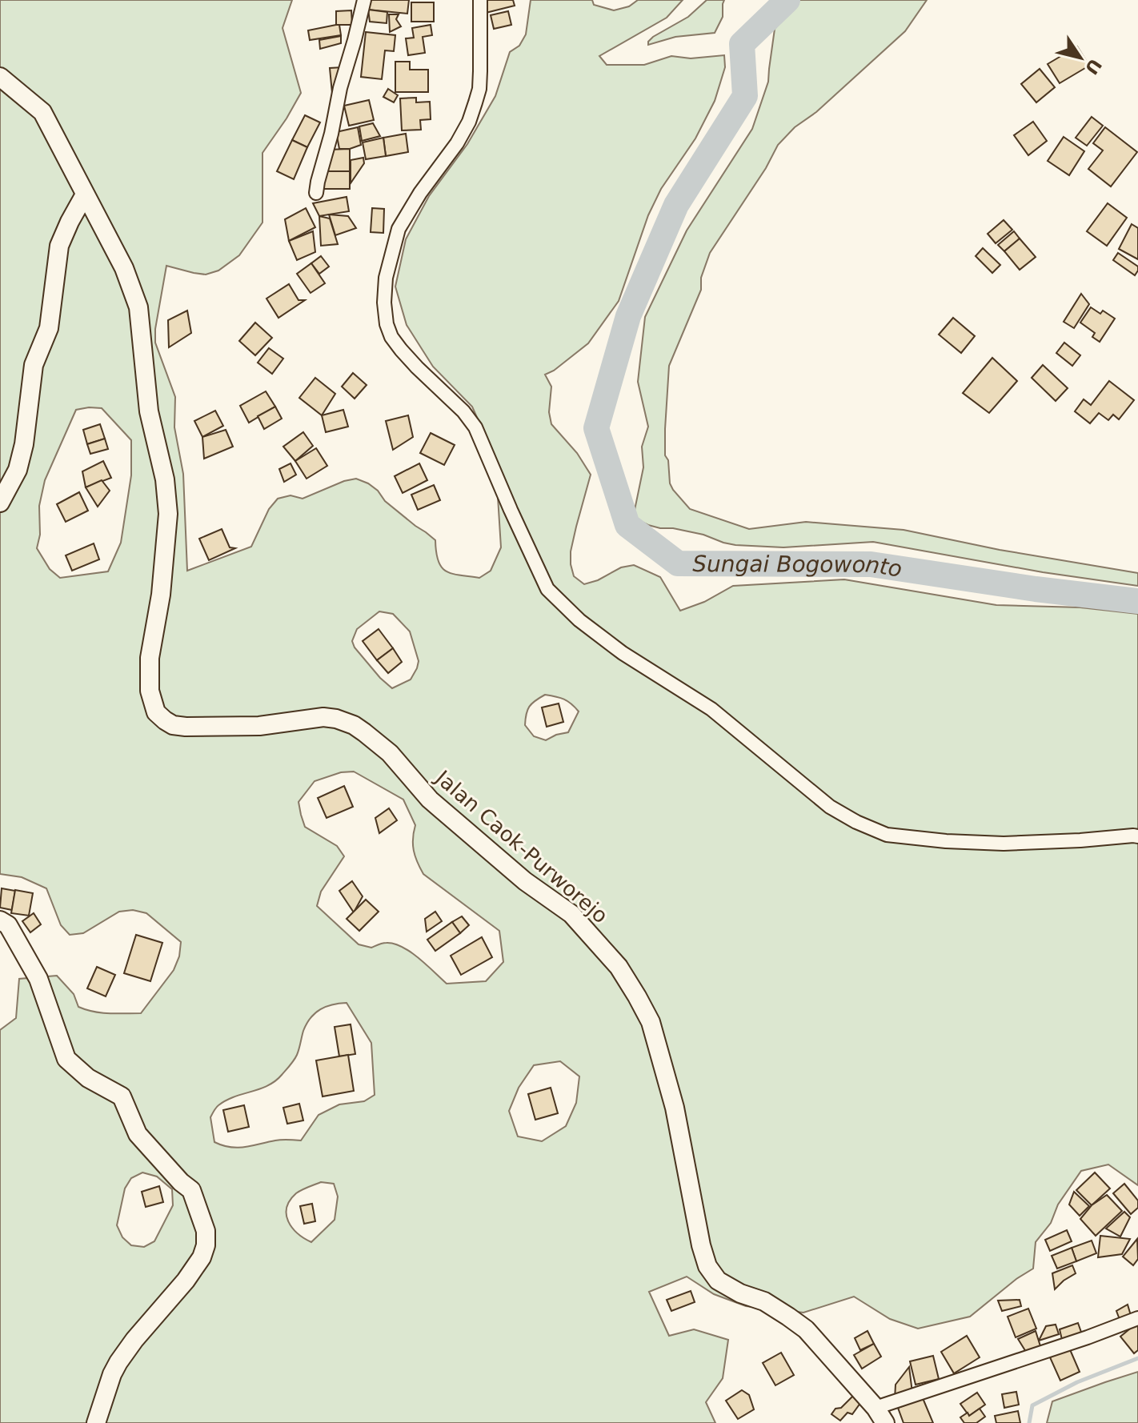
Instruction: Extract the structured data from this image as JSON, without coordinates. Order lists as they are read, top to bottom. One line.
{"streets":{"street":["Jalan Caok-Purworejo"]},"water":["Sungai Bogowonto"],"north":"bottom right"}
